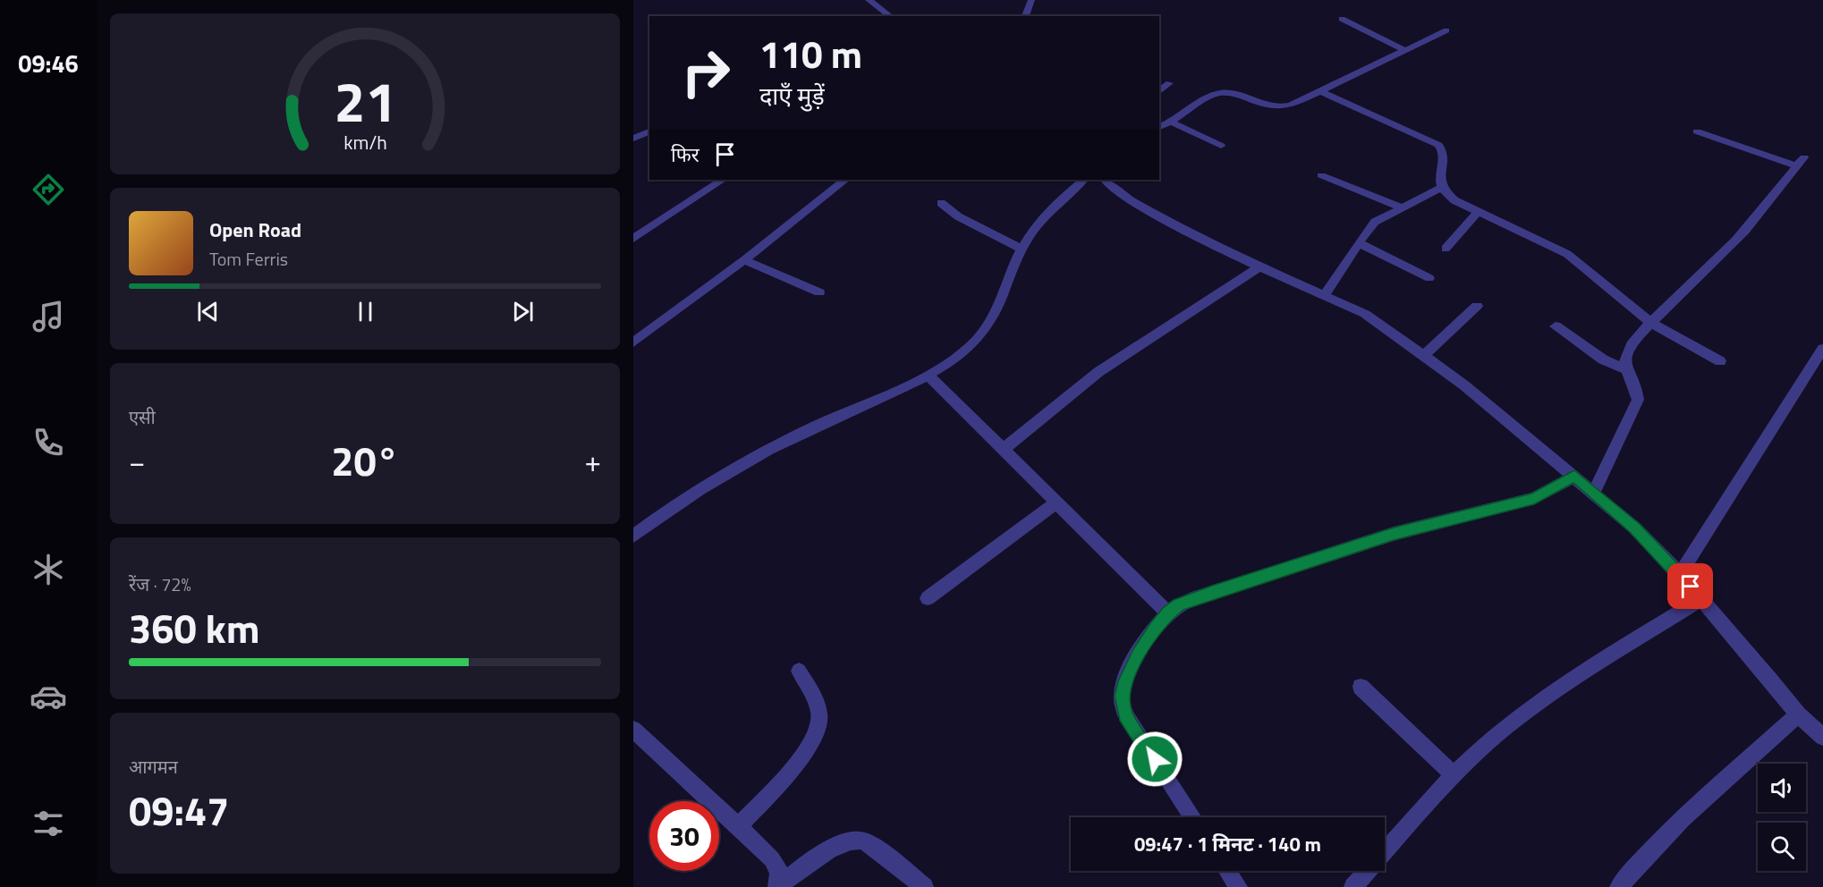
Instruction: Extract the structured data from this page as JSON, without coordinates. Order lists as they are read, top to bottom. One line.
{"page":{"tabs":"09:46","turn":["110 m","दाएँ मुड़ें"],"then":"फिर","song":["Open Road","Tom Ferris"],"tile":["एसी",["रेंज · 72%","360 km"],["आगमन","09:47"]],"heat":["−","20°","+"],"limit":"30","trip":"09:47 · 1 मिनट · 140 m","gauge":["21","km/h"]}}
